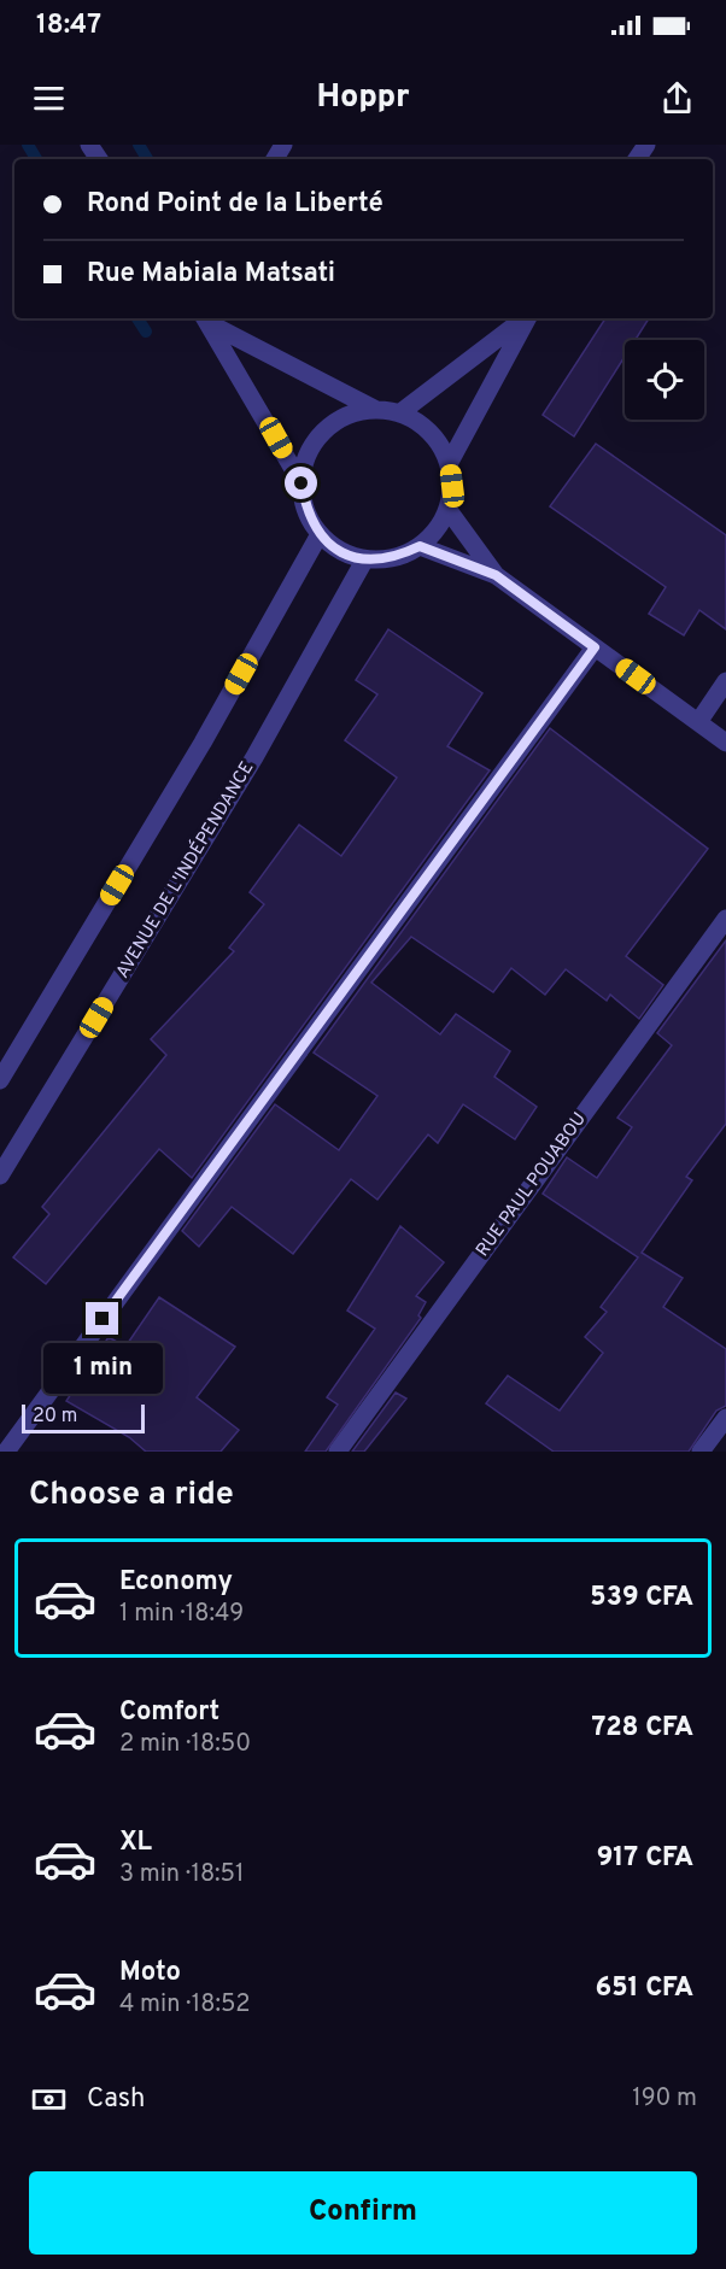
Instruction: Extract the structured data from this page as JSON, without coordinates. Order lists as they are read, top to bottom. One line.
{"streets":{"street":["AVENUE DE L'INDÉPENDANCE","RUE PAUL POUABOU"]},"scale_bar":"20 m","page":{"status":"18:47","header":"Hoppr","banner":["Rond Point de la Liberté","Rue Mabiala Matsati"],"bubble":"1 min","scale":"20 m","heading":"Choose a ride","list":[{"name":"Economy","note":"1 min · 18:49","value":"539 CFA"},{"name":"Comfort","note":"2 min · 18:50","value":"728 CFA"},{"name":"XL","note":"3 min · 18:51","value":"917 CFA"},{"name":"Moto","note":"4 min · 18:52","value":"651 CFA"}],"pay":["Cash","190 m"],"buttons":"Confirm"}}
